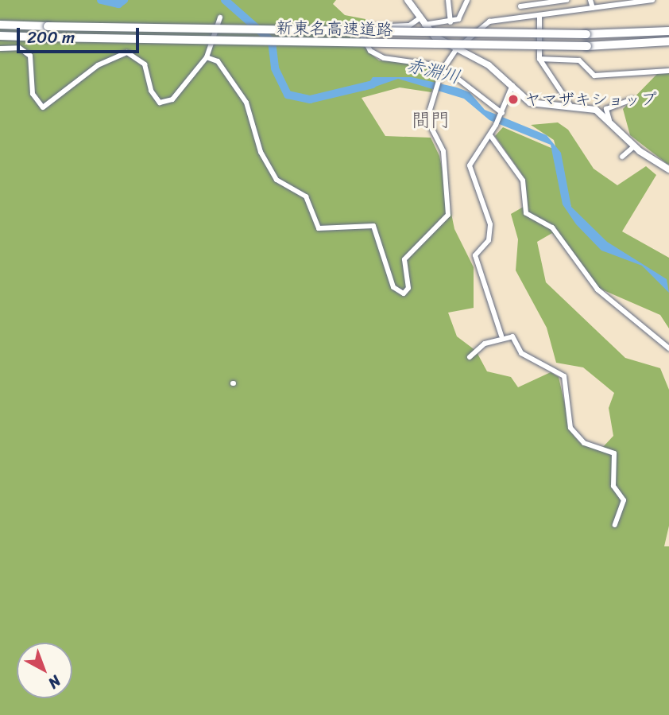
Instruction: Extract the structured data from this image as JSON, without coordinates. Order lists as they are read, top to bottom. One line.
{"streets":{"highway":["新東名高速道路"]},"districts":["間門"],"water":["赤淵川"],"places":["ヤマザキショップ"],"scale_bar":"200 m","north":"bottom right"}
